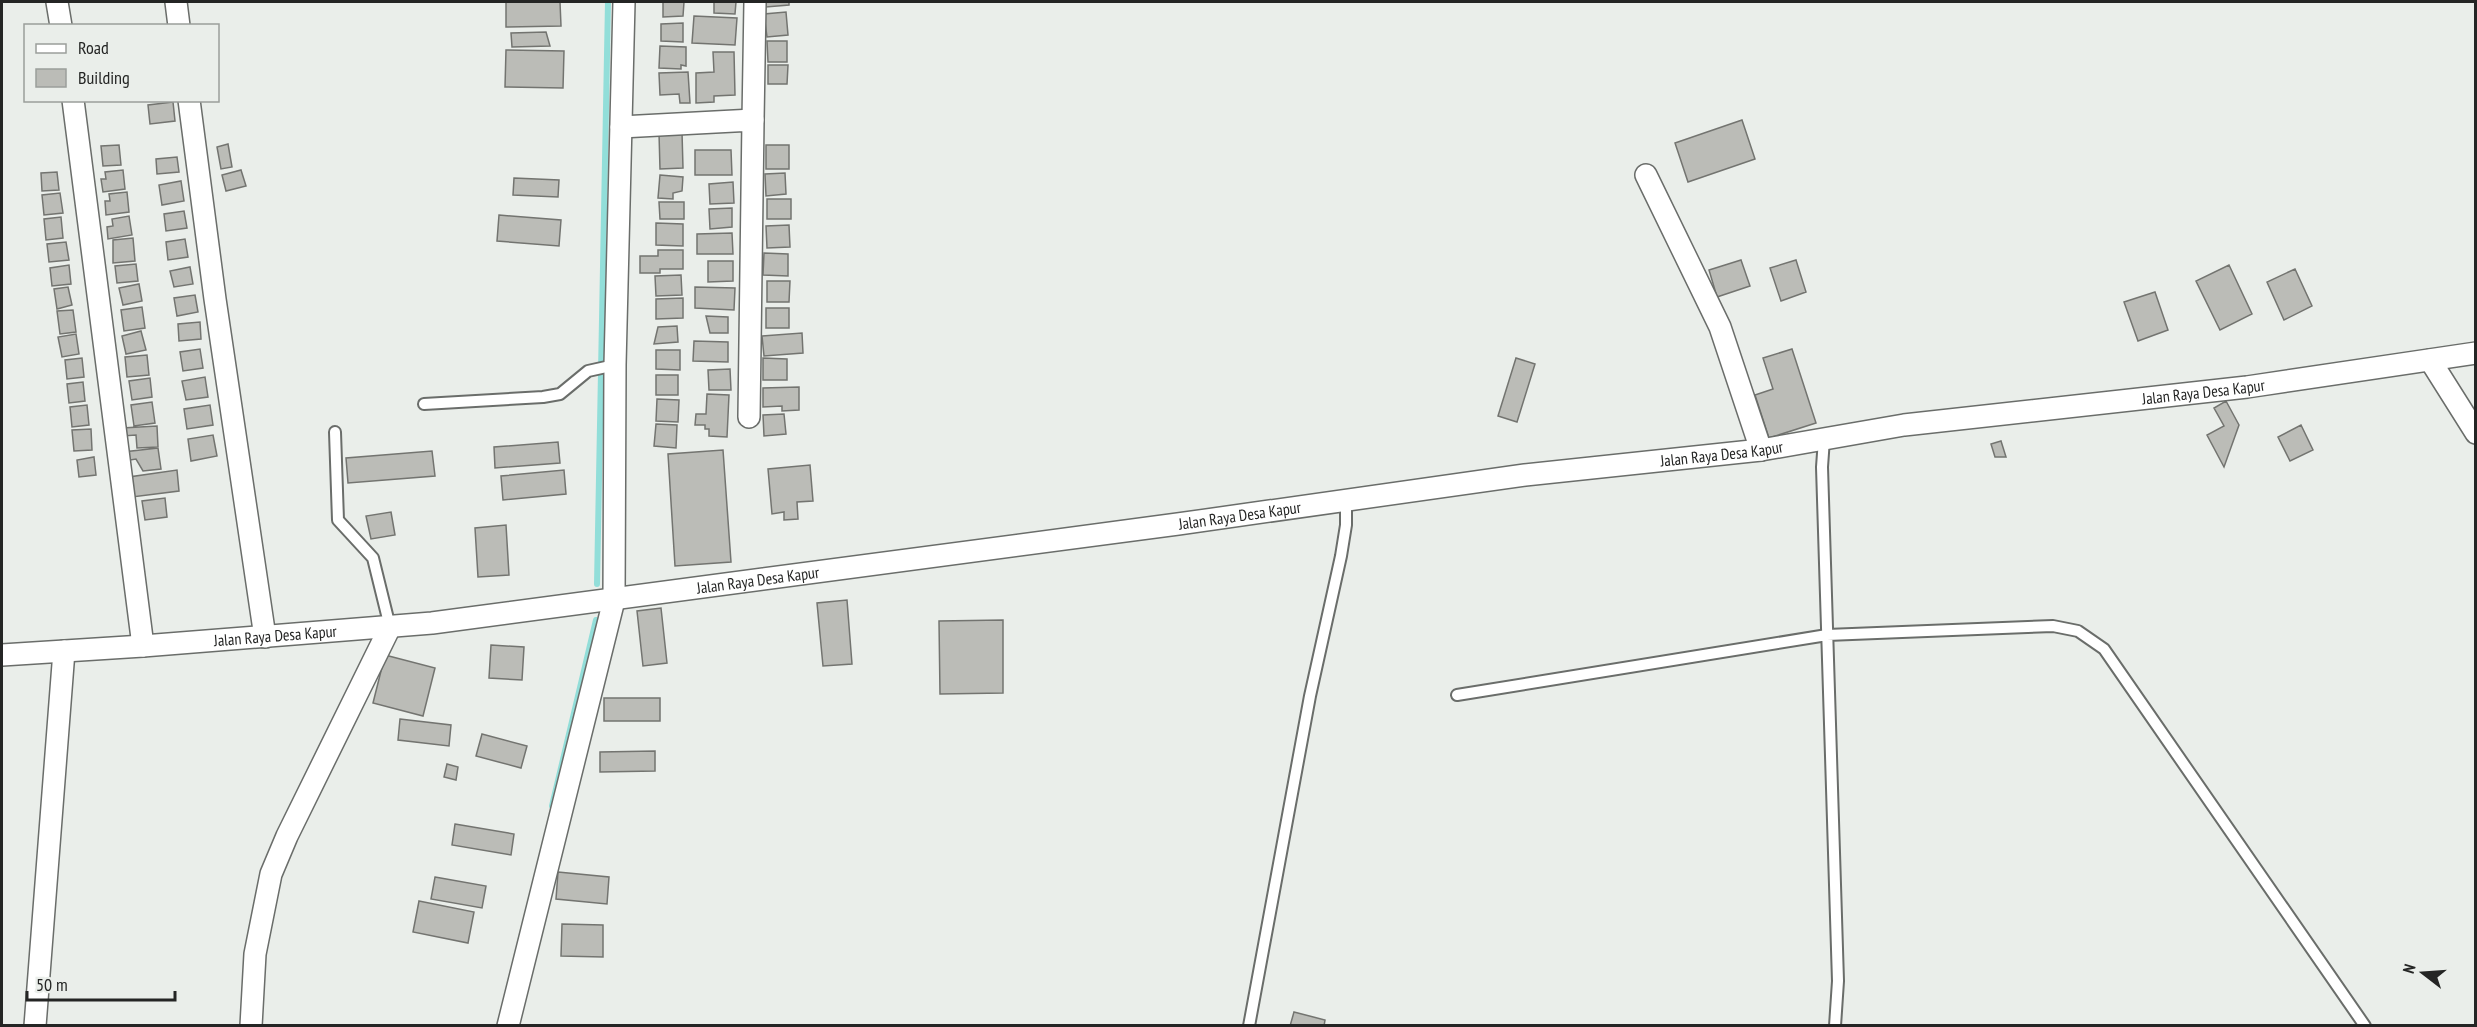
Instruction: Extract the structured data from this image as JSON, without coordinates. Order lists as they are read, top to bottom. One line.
{"streets":{"street":["Jalan Raya Desa Kapur"]},"legend":["Road","Building"],"scale_bar":"50 m","north":"left"}
